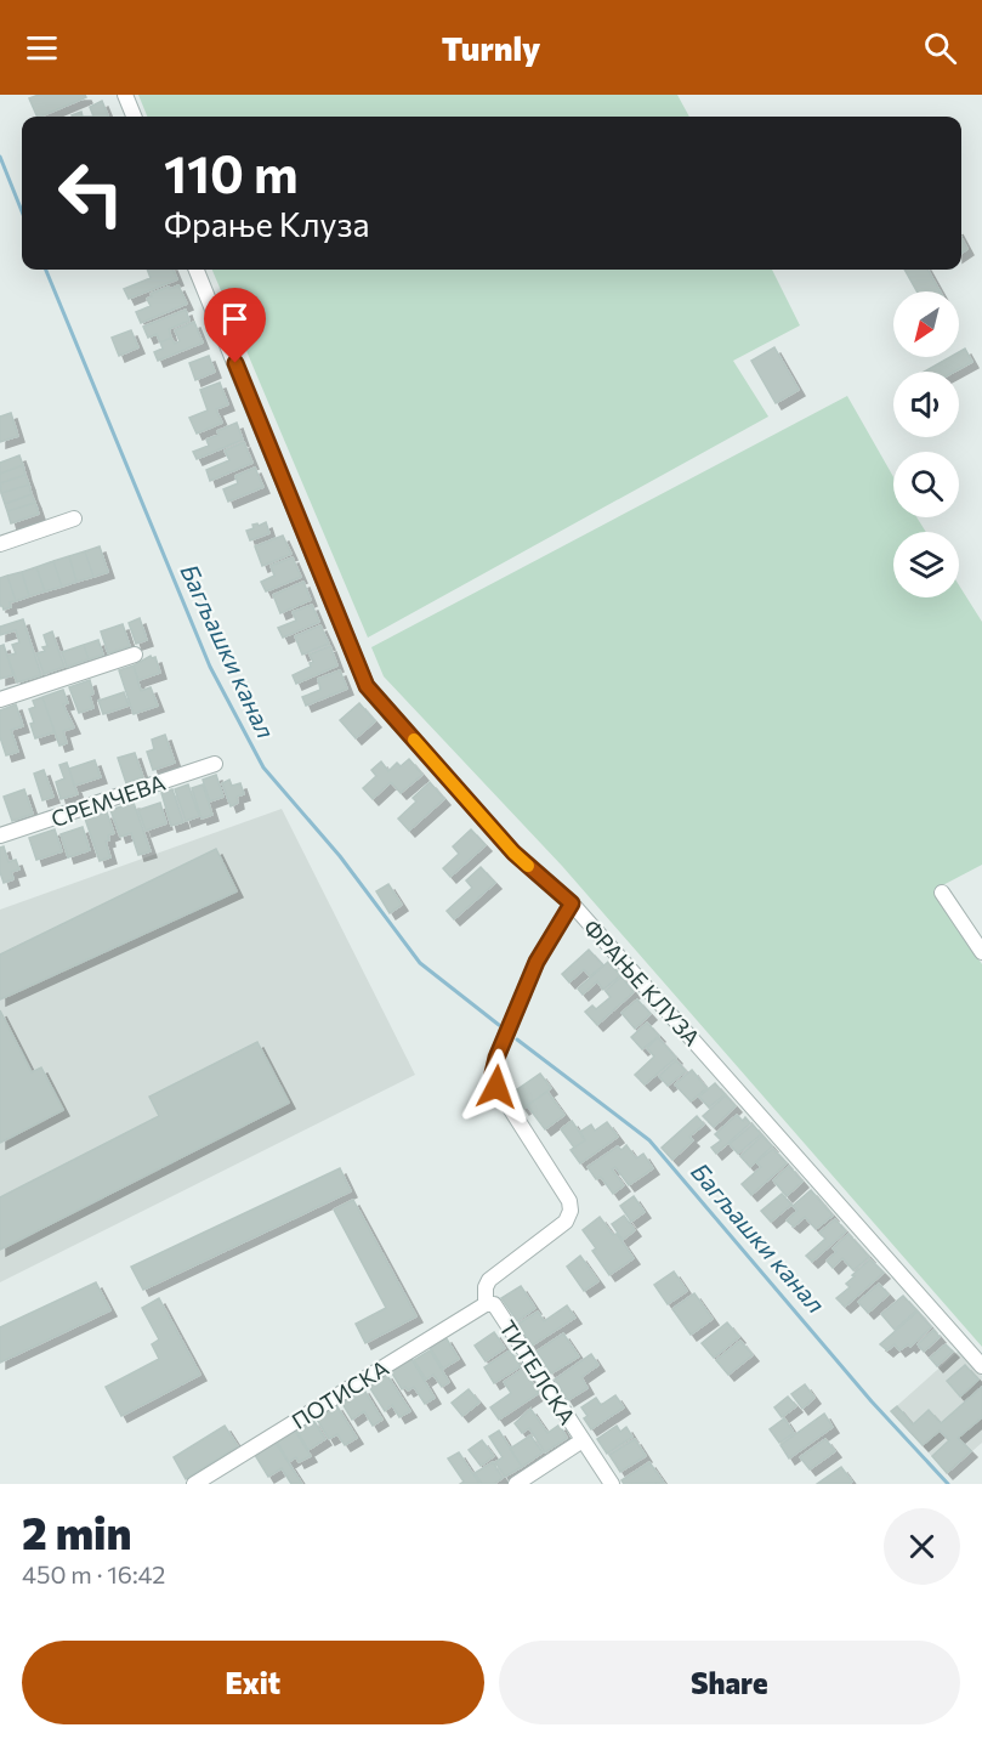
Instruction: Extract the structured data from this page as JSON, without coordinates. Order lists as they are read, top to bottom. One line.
{"streets":{"street":["СРЕМЧЕВА","ФРАЊЕ КЛУЗА","ТИТЕЛСКА","ПОТИСКА"]},"crossings":[["ФРАЊЕ КЛУЗА","ТИТЕЛСКА"],["ТИТЕЛСКА","ПОТИСКА"]],"water":["Багљашки канал"],"north":"bottom left","page":{"header":"Turnly","turn":["110 m","Фрање Клуза"],"heading":["2 min","450 m · 16:42"],"buttons":["Exit","Share"]}}
